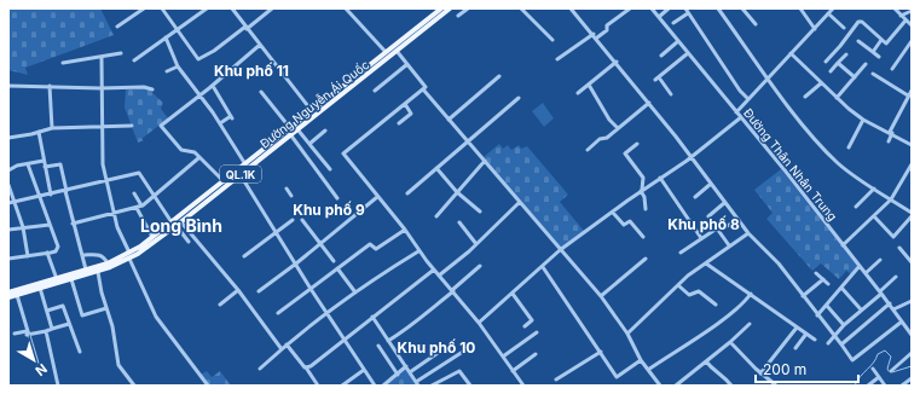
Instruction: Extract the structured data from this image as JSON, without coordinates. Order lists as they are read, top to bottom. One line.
{"streets":{"main road":["Đường Nguyễn Ái Quốc","QL.1K"],"street":["Đường Thân Nhân Trung"]},"districts":["Khu phố 11","Khu phố 9","Khu phố 8","Long Bình","Khu phố 10"],"scale_bar":"200 m","north":"bottom right"}
